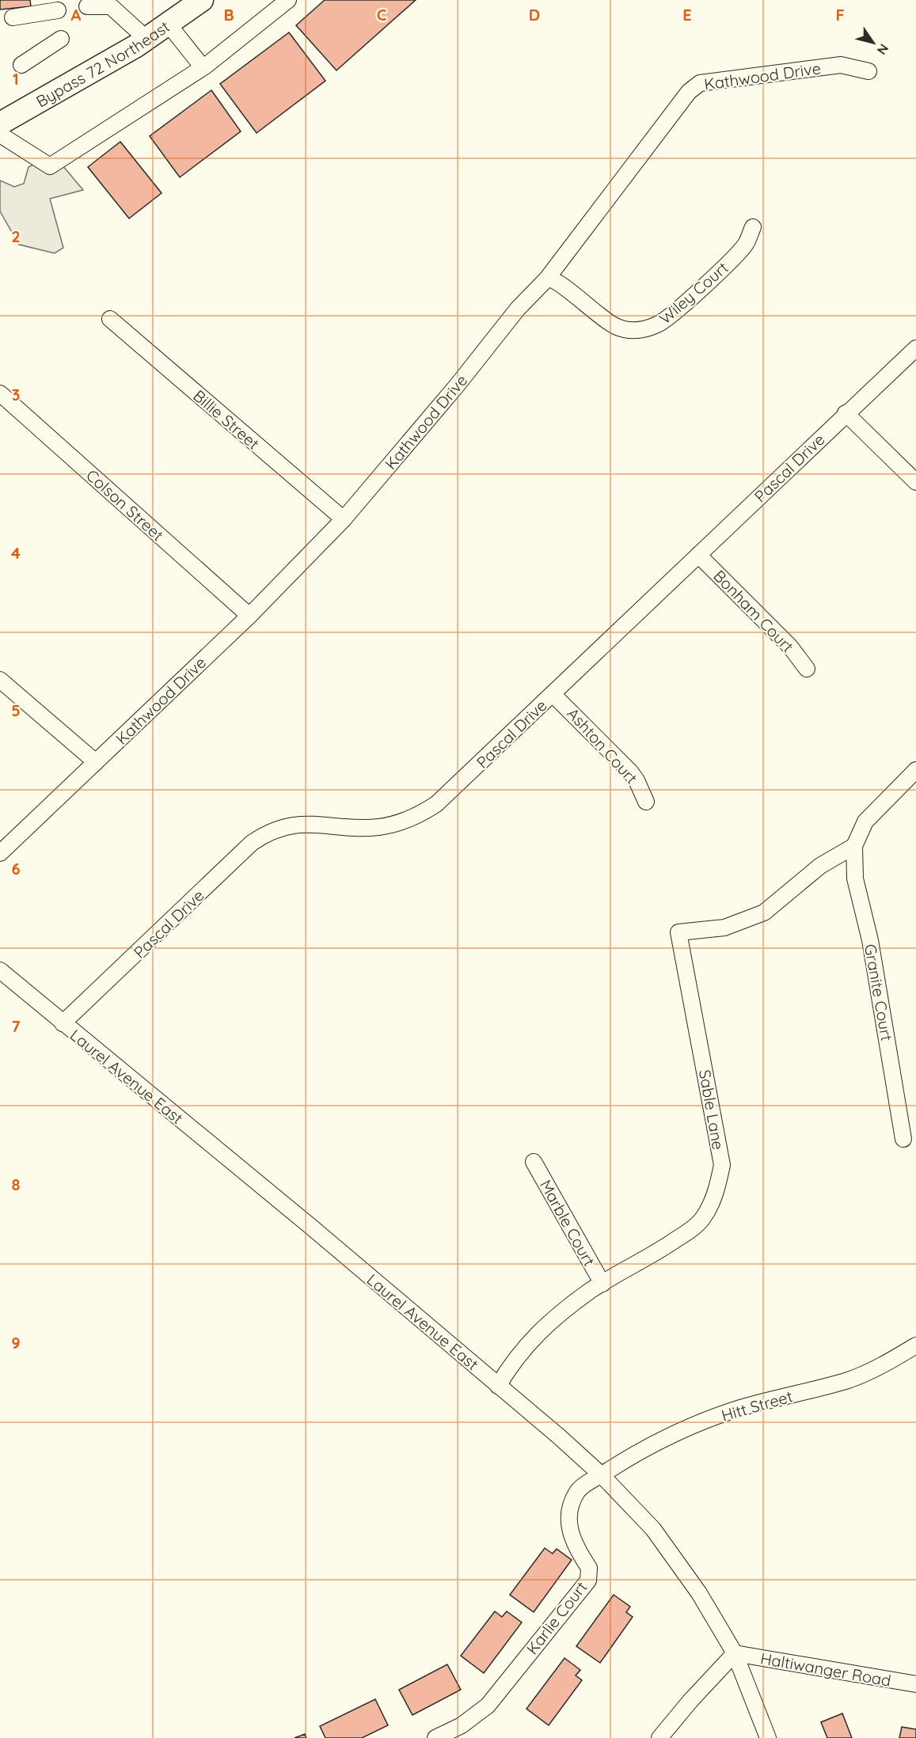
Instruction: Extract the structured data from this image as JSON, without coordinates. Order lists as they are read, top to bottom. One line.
{"streets":{"highway":["Bypass 72 Northeast"],"street":["Kathwood Drive","Wiley Court","Billie Street","Pascal Drive","Colson Street","Bonham Court","Ashton Court","Granite Court","Laurel Avenue East","Sable Lane","Marble Court","Hitt Street","Karlie Court","Haltiwanger Road"]},"crossings":[["Kathwood Drive","Wiley Court"],["Kathwood Drive","Billie Street"],["Kathwood Drive","Colson Street"],["Pascal Drive","Bonham Court"],["Pascal Drive","Ashton Court"],["Pascal Drive","Laurel Avenue East"],["Granite Court","Sable Lane"],["Laurel Avenue East","Sable Lane"],["Laurel Avenue East","Hitt Street"],["Laurel Avenue East","Karlie Court"],["Laurel Avenue East","Haltiwanger Road"],["Sable Lane","Marble Court"],["Hitt Street","Karlie Court"]],"north":"bottom right","grid":{"columns":["A","B","C","D","E","F"],"rows":["1","2","3","4","5","6","7","8","9"]}}
